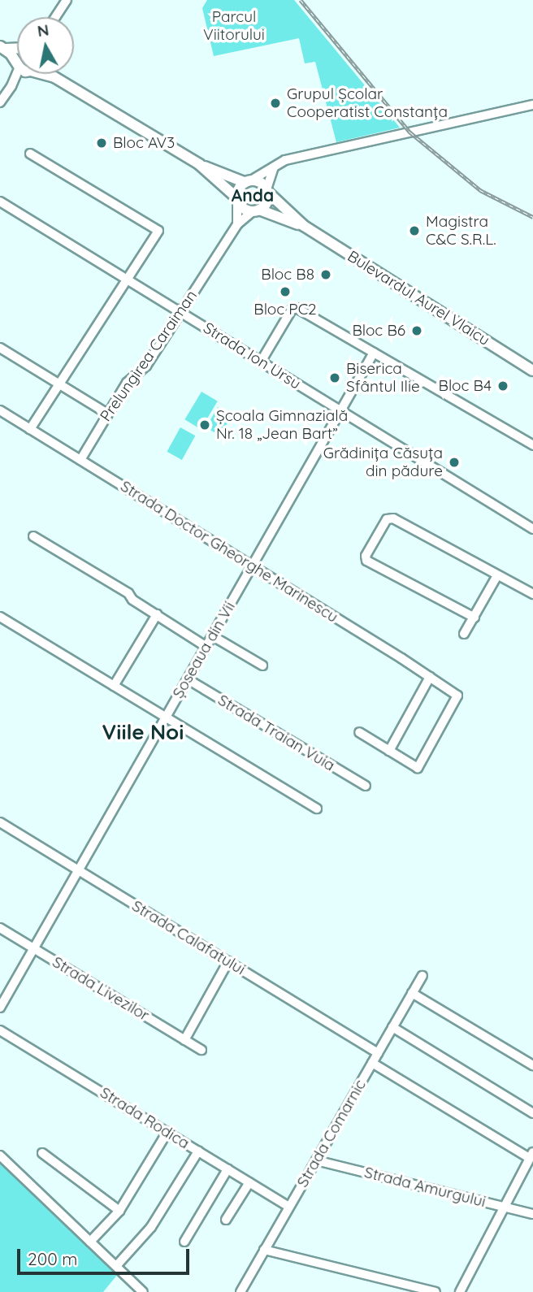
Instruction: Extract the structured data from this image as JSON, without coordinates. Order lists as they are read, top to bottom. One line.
{"streets":{"main road":["Bulevardul Aurel Vlaicu"],"street":["Prelungirea Caraiman","Strada Ion Ursu","Strada Doctor Gheorghe Marinescu","Șoseaua din Vii","Strada Traian Vuia","Strada Calafatului","Strada Livezilor","Strada Rodica","Strada Comarnic","Strada Amurgului"]},"crossings":[["Bulevardul Aurel Vlaicu","Prelungirea Caraiman"],["Prelungirea Caraiman","Strada Ion Ursu"],["Prelungirea Caraiman","Strada Doctor Gheorghe Marinescu"],["Strada Ion Ursu","Șoseaua din Vii"],["Strada Doctor Gheorghe Marinescu","Șoseaua din Vii"],["Șoseaua din Vii","Strada Traian Vuia"],["Șoseaua din Vii","Strada Calafatului"],["Șoseaua din Vii","Strada Livezilor"],["Strada Calafatului","Strada Comarnic"],["Strada Rodica","Strada Comarnic"],["Strada Comarnic","Strada Amurgului"]],"districts":["Anda","Viile Noi"],"parks":["Parcul Viitorului"],"places":["Grupul Școlar Cooperatist Constanța","Bloc AV3","Magistra C&C S.R.L.","Bloc B8","Bloc PC2","Bloc B6","Biserica Sfântul Ilie","Bloc B4","Școala Gimnazială Nr. 18 „Jean Bart”","Grădinița Căsuța din pădure"],"scale_bar":"200 m","north":"top"}
